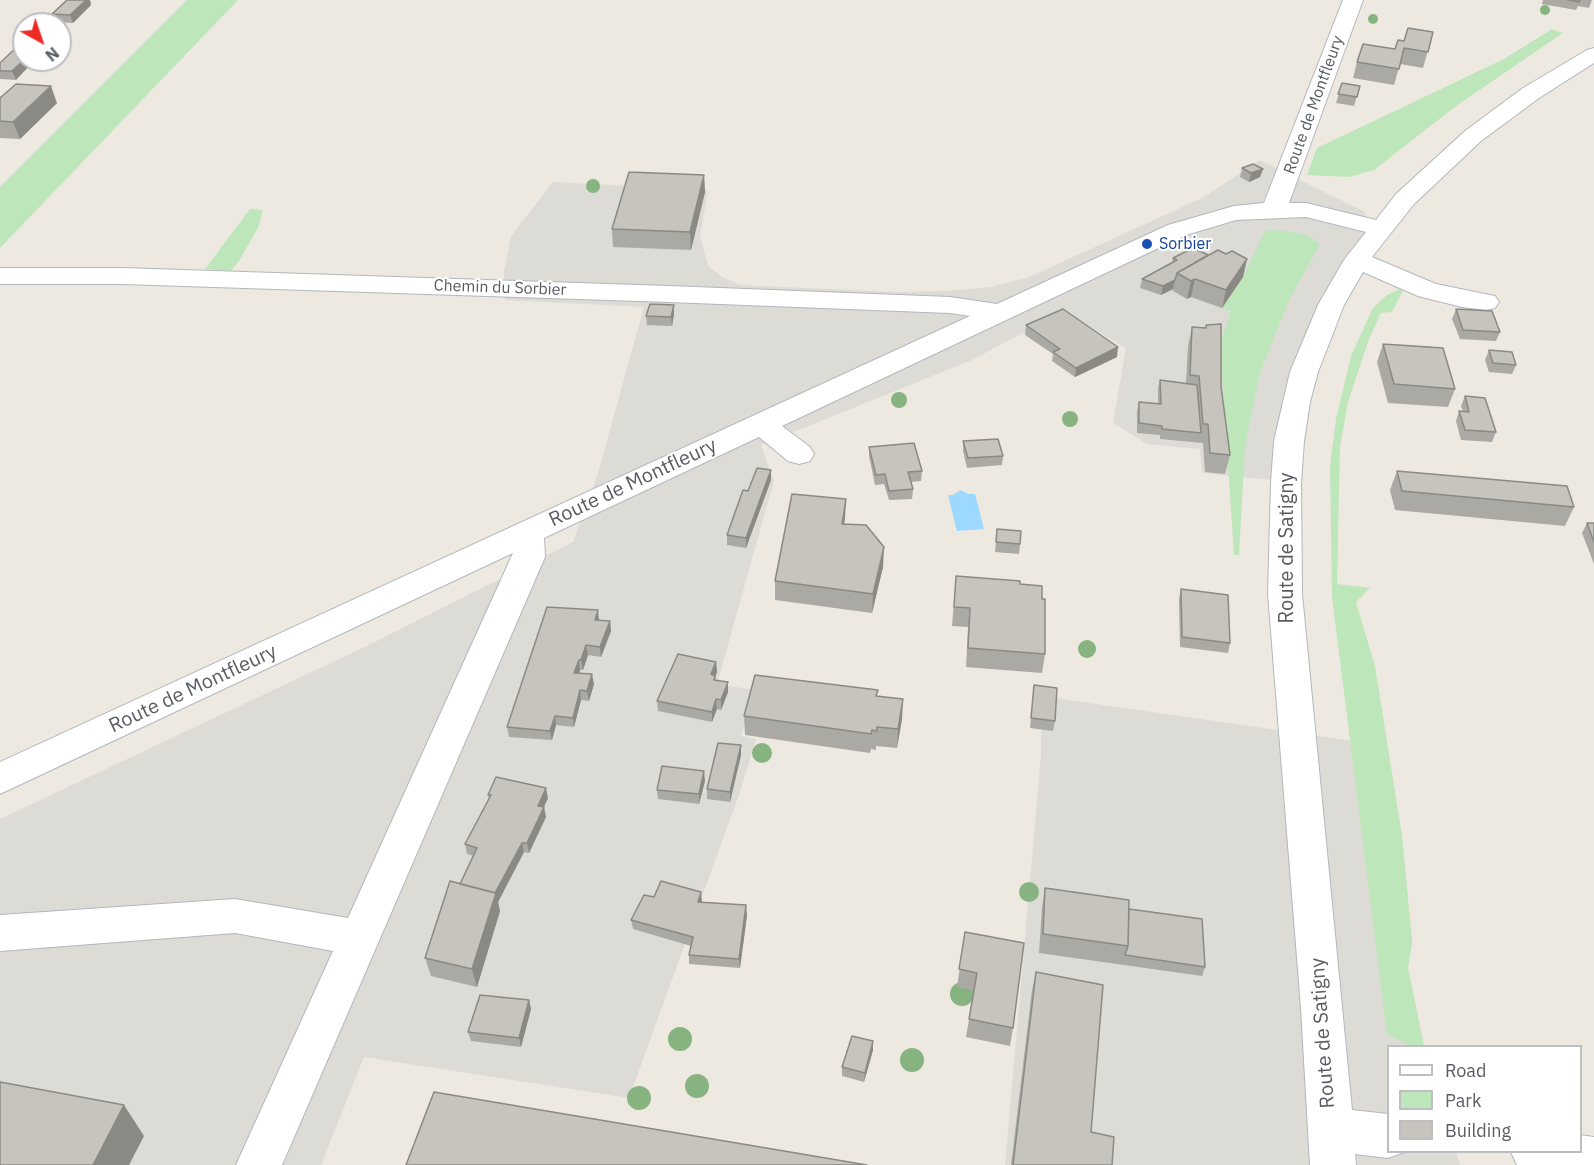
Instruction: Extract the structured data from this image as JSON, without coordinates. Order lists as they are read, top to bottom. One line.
{"streets":{"street":["Route de Montfleury","Chemin du Sorbier","Route de Satigny"]},"crossings":[["Route de Montfleury","Chemin du Sorbier"],["Route de Montfleury","Route de Satigny"]],"places":["Sorbier"],"legend":["Road","Park","Building"],"north":"bottom right"}
